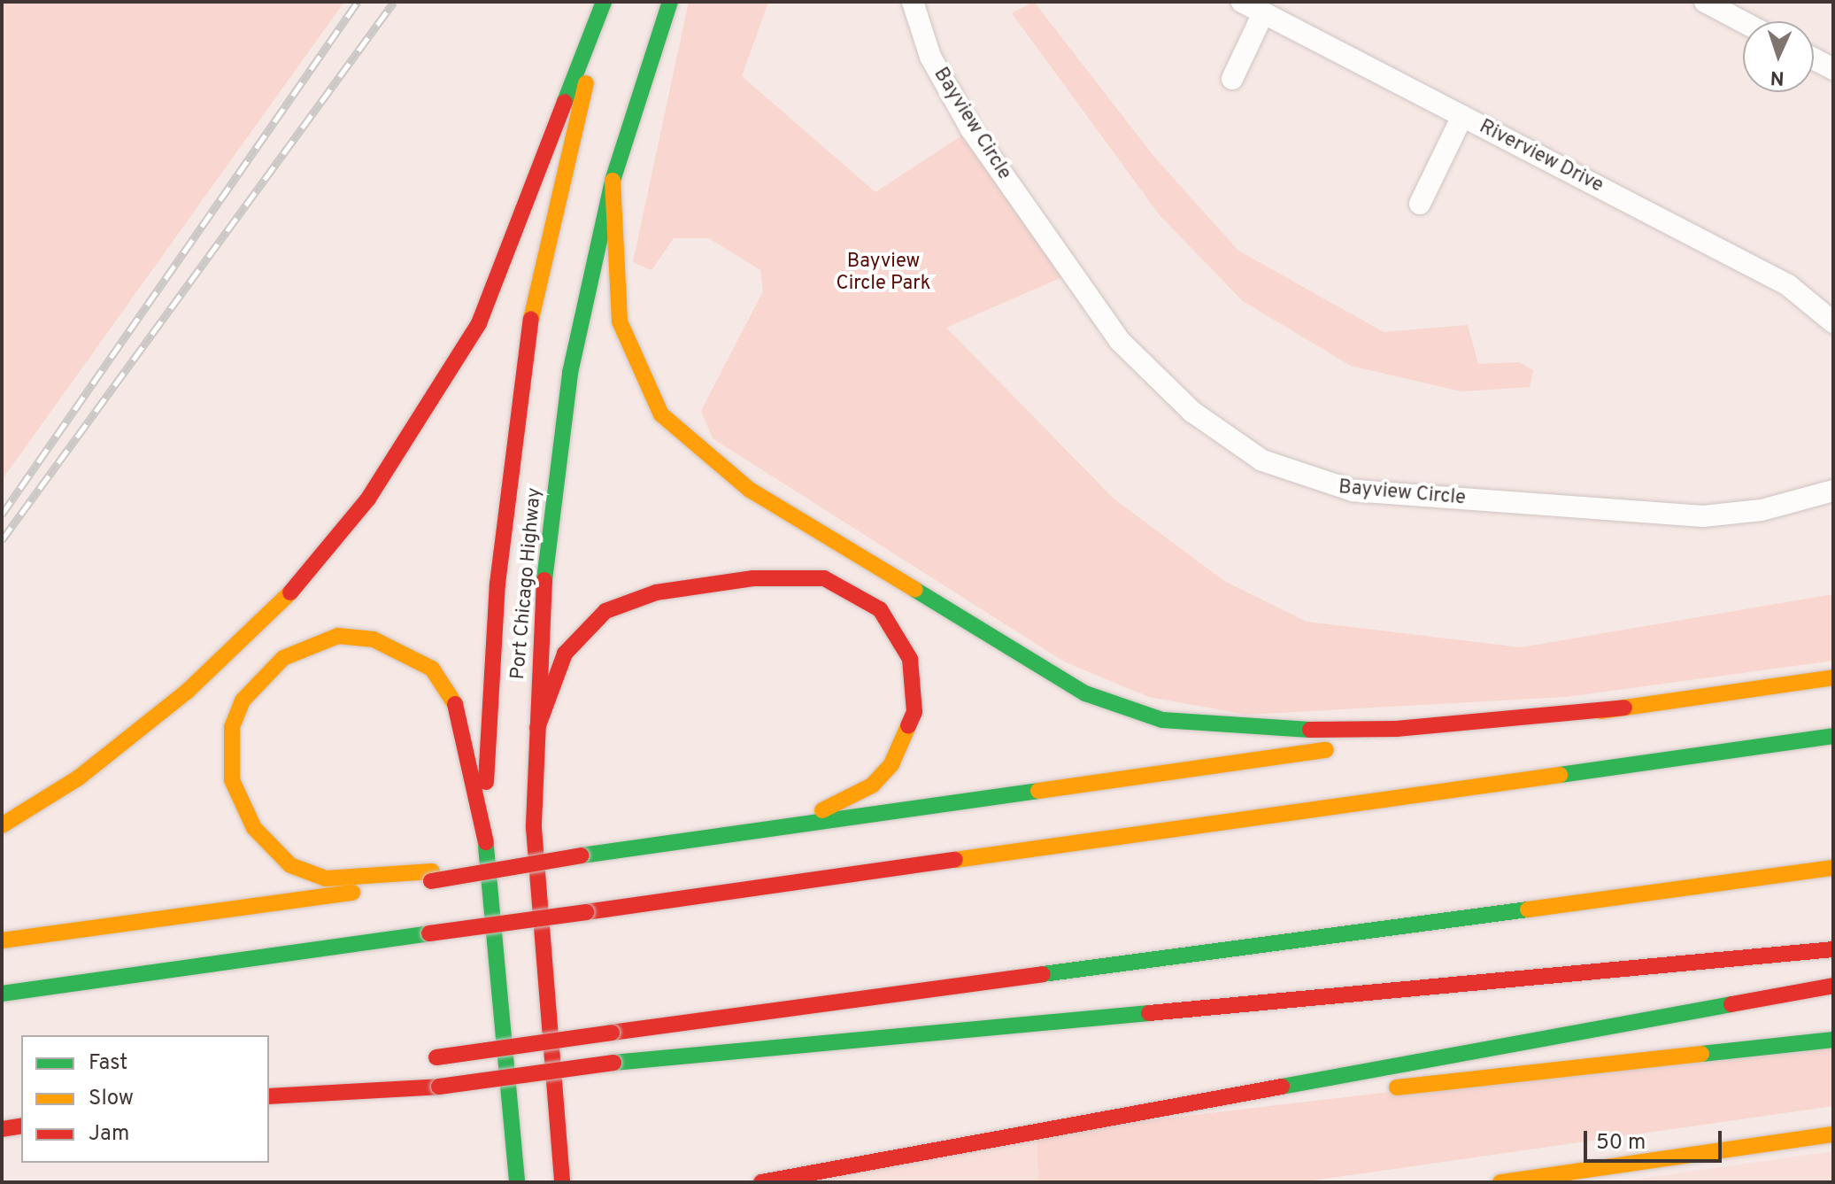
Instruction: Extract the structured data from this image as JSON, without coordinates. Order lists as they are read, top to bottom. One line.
{"streets":{"main road":["Port Chicago Highway"],"street":["Bayview Circle","Riverview Drive"]},"parks":["Bayview Circle Park"],"legend":["Fast","Slow","Jam"],"scale_bar":"50 m","north":"bottom"}
